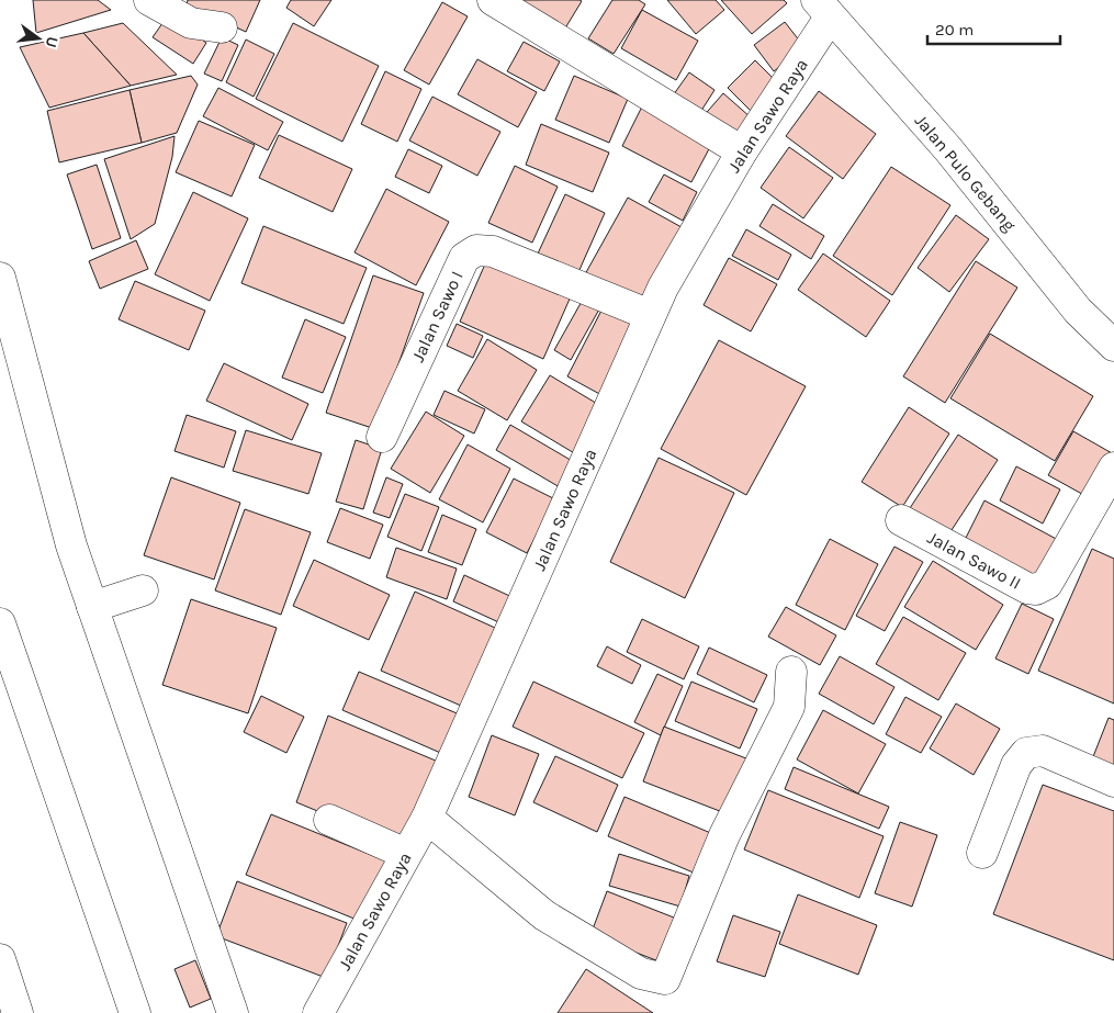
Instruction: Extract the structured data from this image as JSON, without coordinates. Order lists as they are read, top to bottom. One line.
{"streets":{"street":["Jalan Sawo Raya","Jalan Pulo Gebang","Jalan Sawo I","Jalan Sawo II"]},"crossings":[["Jalan Sawo Raya","Jalan Pulo Gebang"],["Jalan Sawo Raya","Jalan Sawo I"]],"scale_bar":"20 m","north":"right"}
